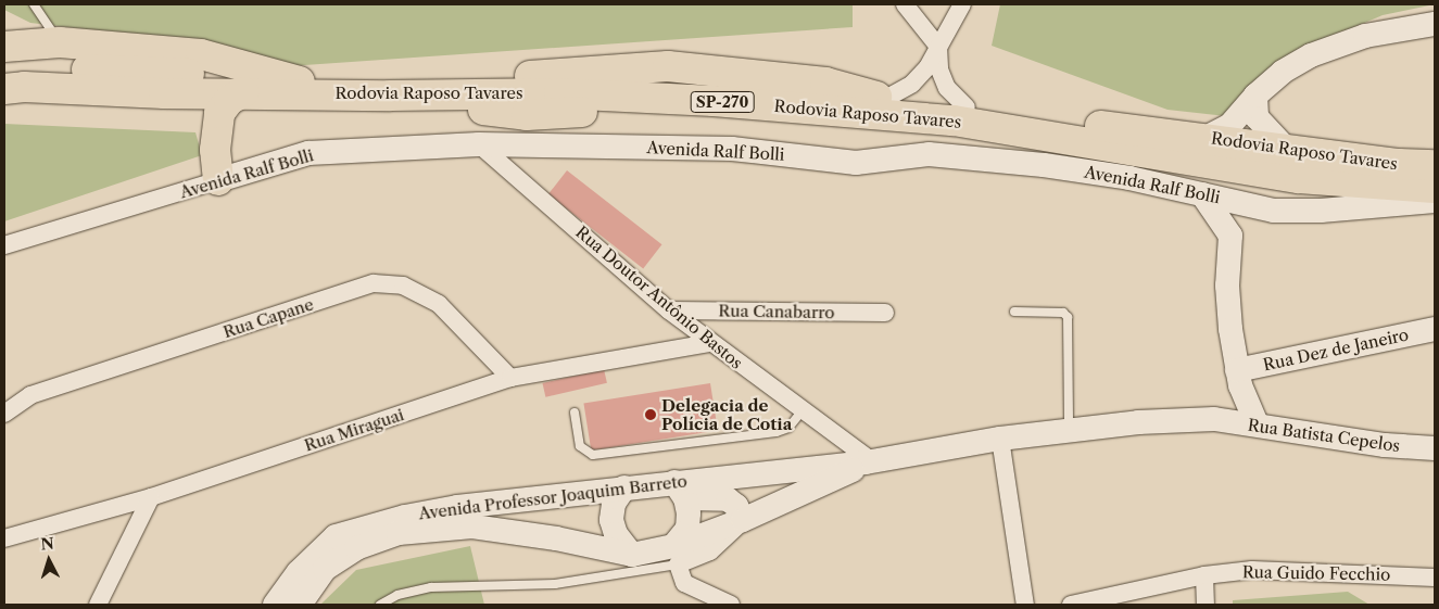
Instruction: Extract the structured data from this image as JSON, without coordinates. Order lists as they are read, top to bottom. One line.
{"streets":{"highway":["Rodovia Raposo Tavares","SP-270"],"main road":["Avenida Ralf Bolli","Rua Dez de Janeiro","Rua Batista Cepelos","Avenida Professor Joaquim Barreto"],"street":["Rua Doutor Antônio Bastos","Rua Canabarro","Rua Capane","Rua Miraguai","Rua Guido Fecchio"]},"crossings":[["Avenida Ralf Bolli","Rua Doutor Antônio Bastos"],["Rua Doutor Antônio Bastos","Rua Canabarro"],["Rua Doutor Antônio Bastos","Rua Miraguai"],["Rua Doutor Antônio Bastos","Avenida Professor Joaquim Barreto"],["Rua Capane","Rua Miraguai"],["Rua Batista Cepelos","Avenida Professor Joaquim Barreto"]],"places":["Delegacia de Polícia de Cotia"],"north":"top"}
